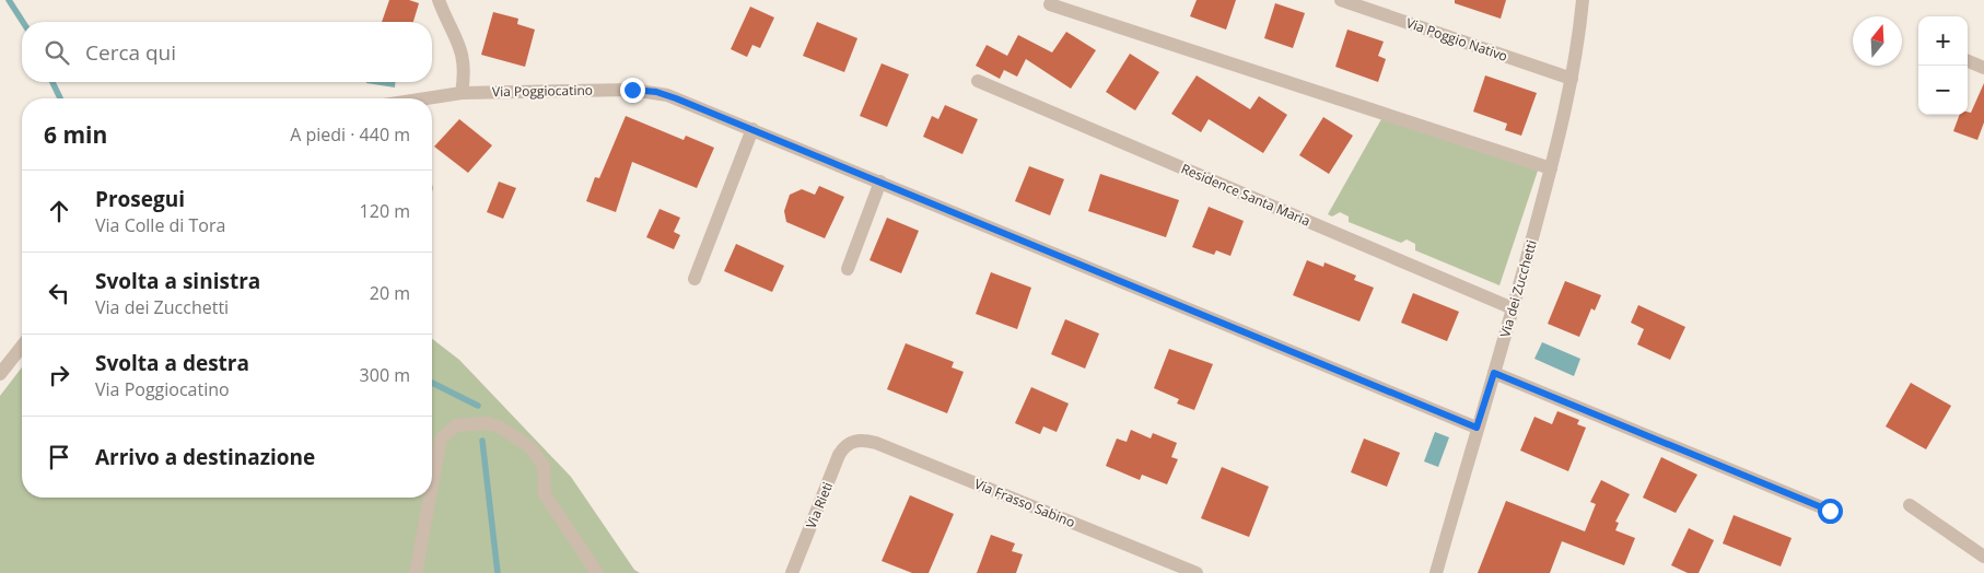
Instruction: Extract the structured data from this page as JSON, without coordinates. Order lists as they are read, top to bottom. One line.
{"streets":{"street":["Via Poggio Nativo","Via Poggiocatino","Residence Santa Maria","Via dei Zucchetti","Via Frasso Sabino","Via Rieti"]},"crossings":[["Via Poggio Nativo","Via dei Zucchetti"],["Via Poggiocatino","Via dei Zucchetti"],["Residence Santa Maria","Via dei Zucchetti"],["Via Frasso Sabino","Via Rieti"]],"north":"top","page":{"map_buttons":["+","−"],"search":"Cerca qui","heading":["6 min","A piedi · 440 m"],"list":[["Prosegui","Via Colle di Tora","120 m"],["Svolta a sinistra","Via dei Zucchetti","20 m"],["Svolta a destra","Via Poggiocatino","300 m"],"Arrivo a destinazione"]}}
